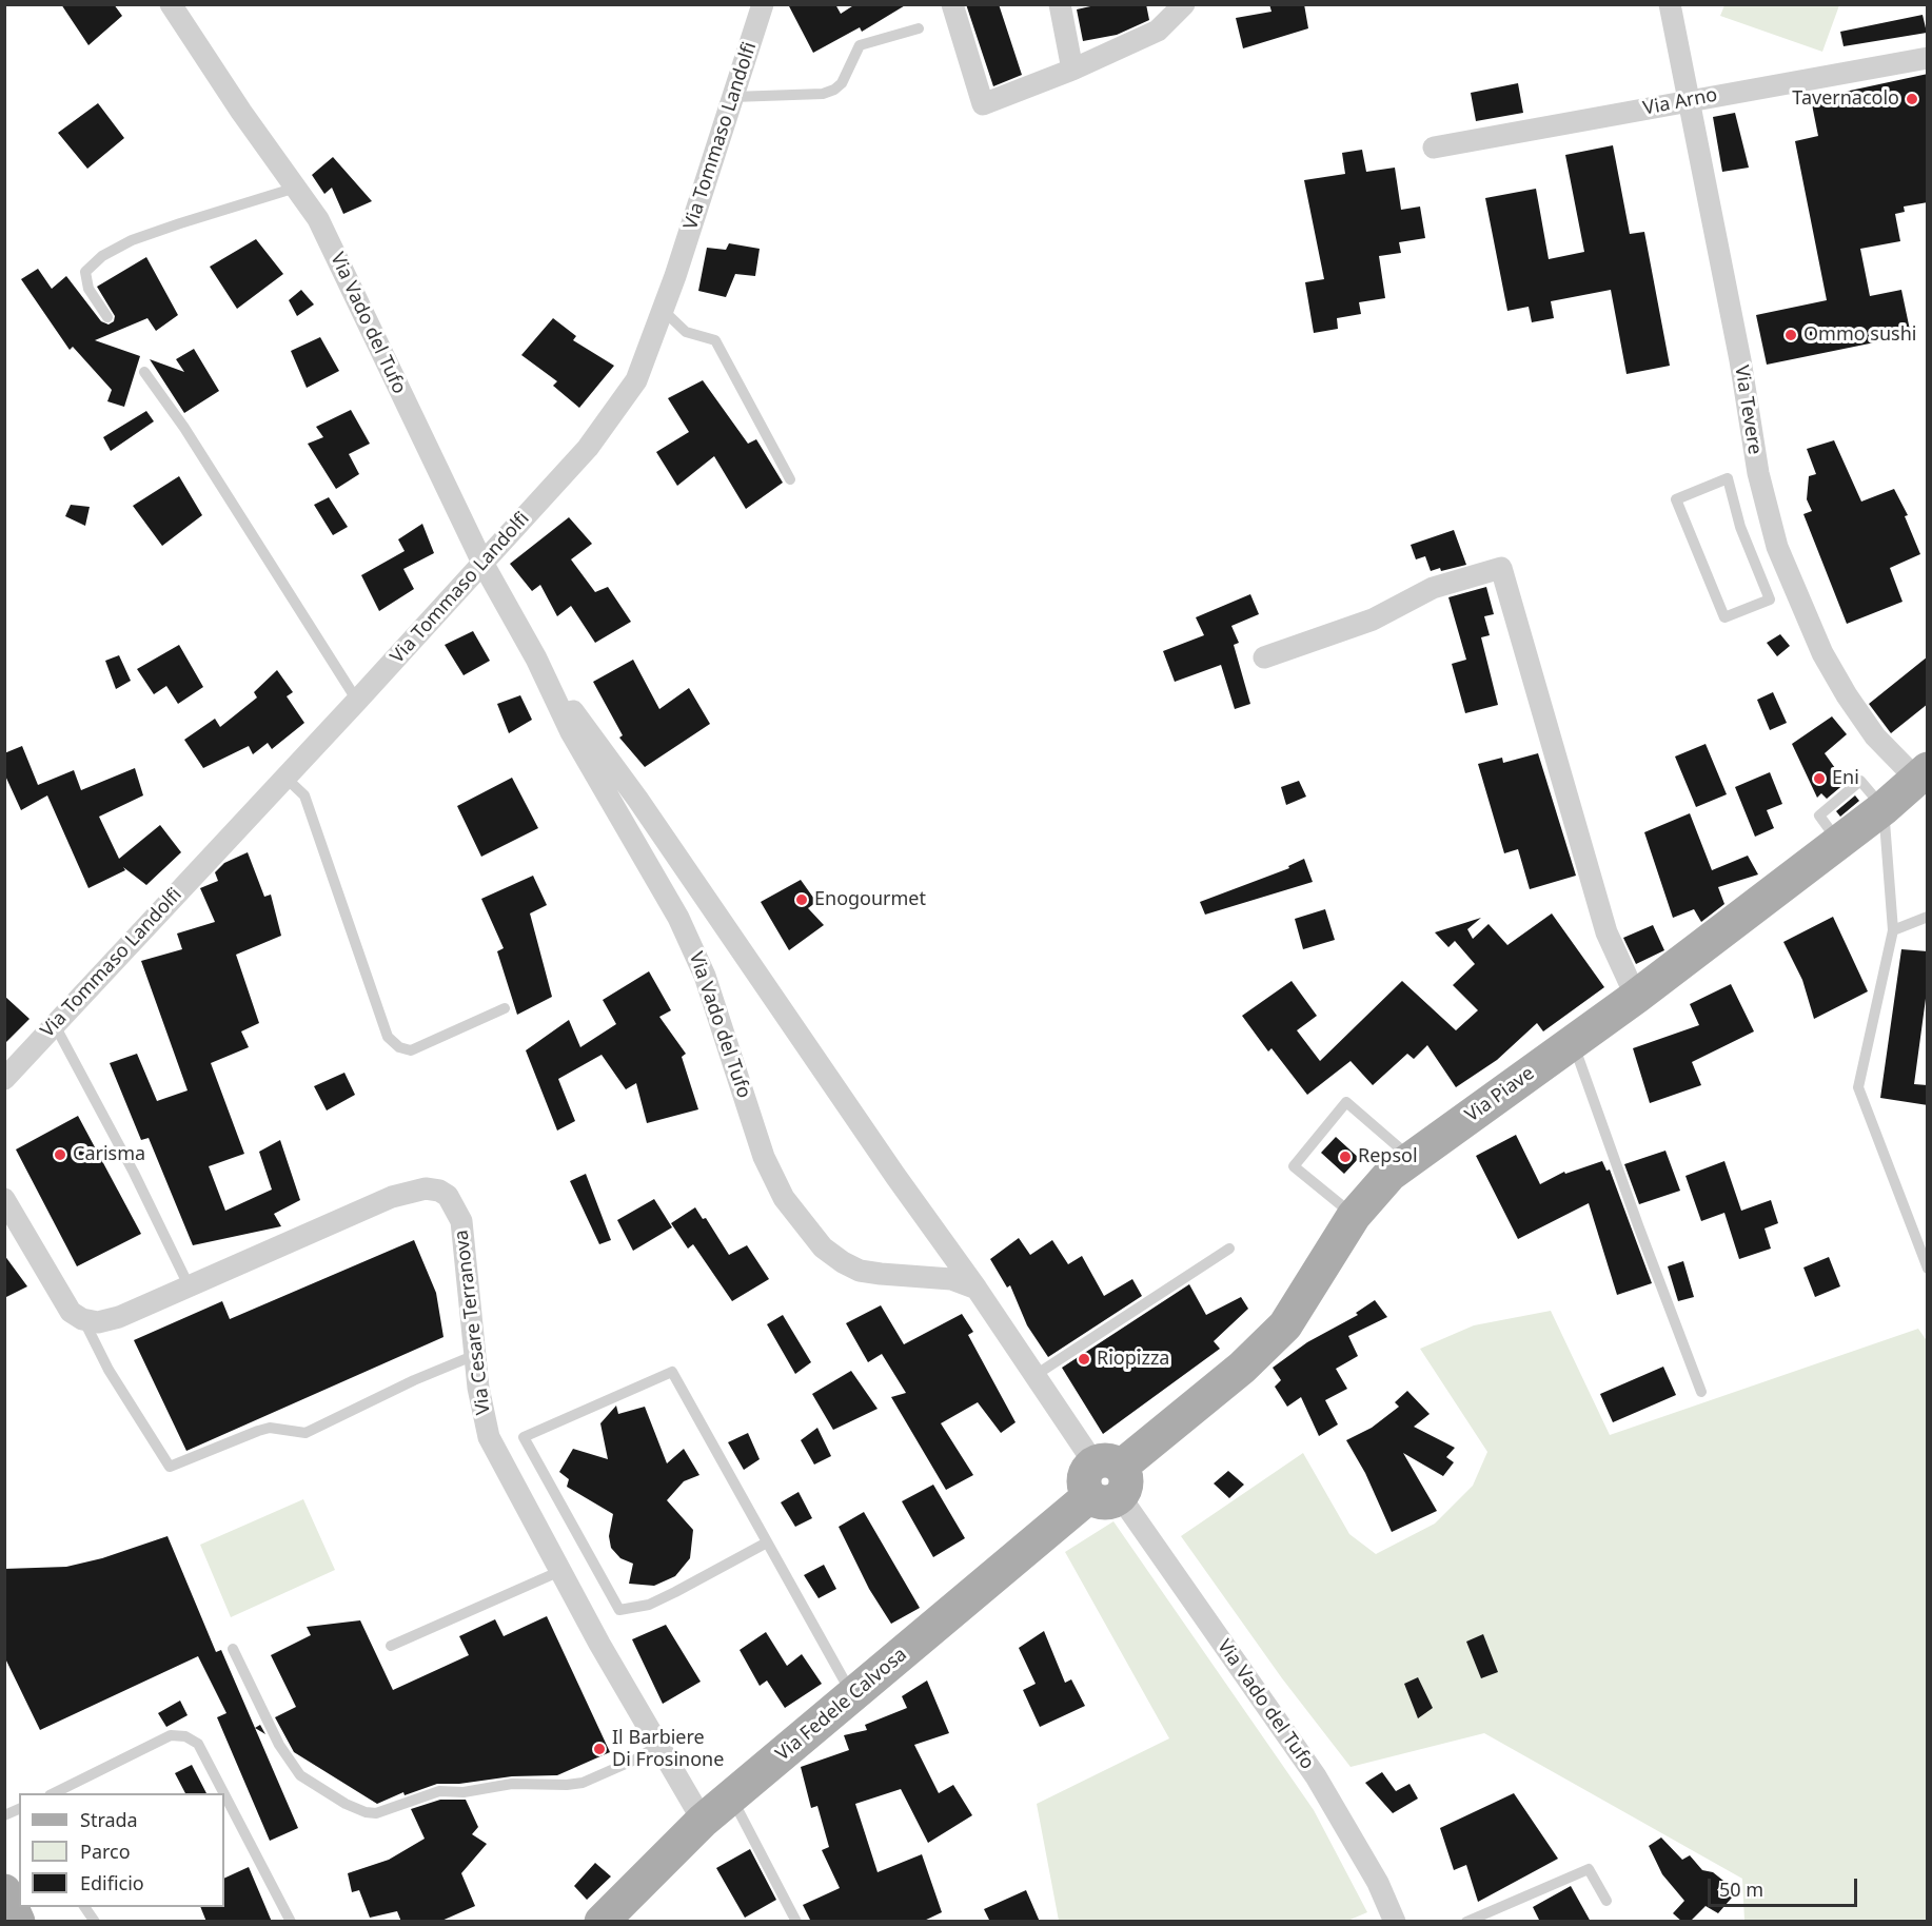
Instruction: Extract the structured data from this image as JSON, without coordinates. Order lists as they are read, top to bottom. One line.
{"streets":{"main road":["Via Piave","Via Fedele Calvosa"],"street":["Via Arno","Via Tommaso Landolfi","Via Vado del Tufo","Via Tevere","Via Cesare Terranova"]},"crossings":[["Via Arno","Via Tevere"],["Via Tommaso Landolfi","Via Vado del Tufo"],["Via Vado del Tufo","Via Piave"],["Via Vado del Tufo","Via Fedele Calvosa"],["Via Tevere","Via Piave"],["Via Piave","Via Fedele Calvosa"],["Via Cesare Terranova","Via Fedele Calvosa"]],"places":["Tavernacolo","Ommo sushi","Eni","Enogourmet","Carisma","Repsol","Riopizza","Il Barbiere Di Frosinone"],"legend":["Strada","Parco","Edificio"],"scale_bar":"50 m"}
